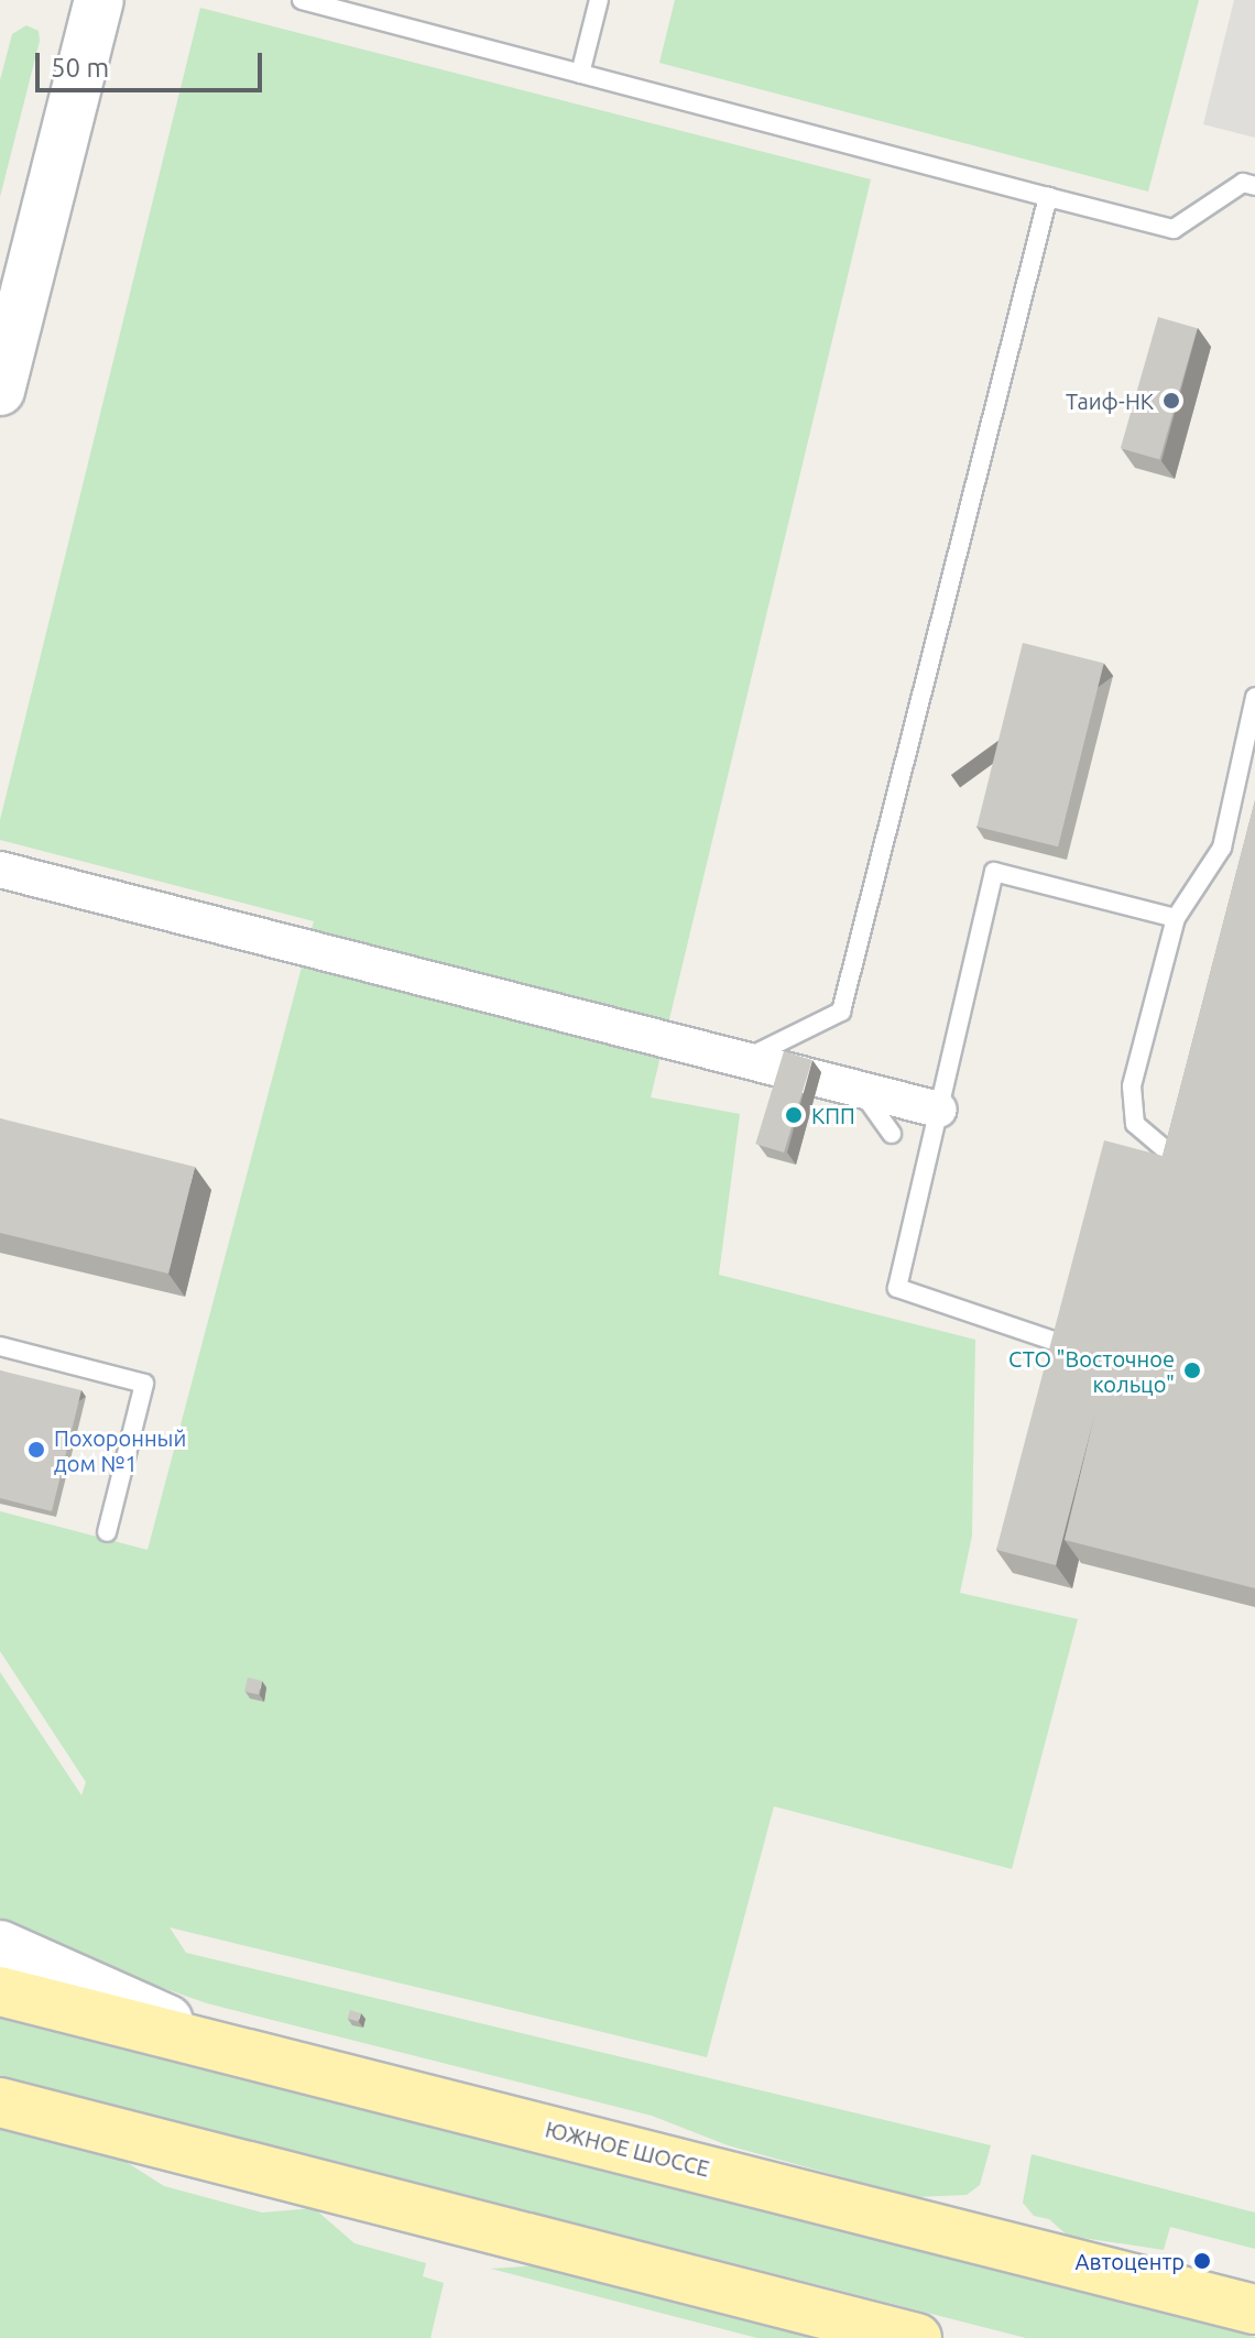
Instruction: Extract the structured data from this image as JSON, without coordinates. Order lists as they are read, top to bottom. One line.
{"streets":{"main road":["ЮЖНОЕ ШОССЕ"]},"places":["Таиф-НК","КПП","СТО \"Восточное кольцо\"","Похоронный дом №1","Автоцентр"],"scale_bar":"50 m"}
